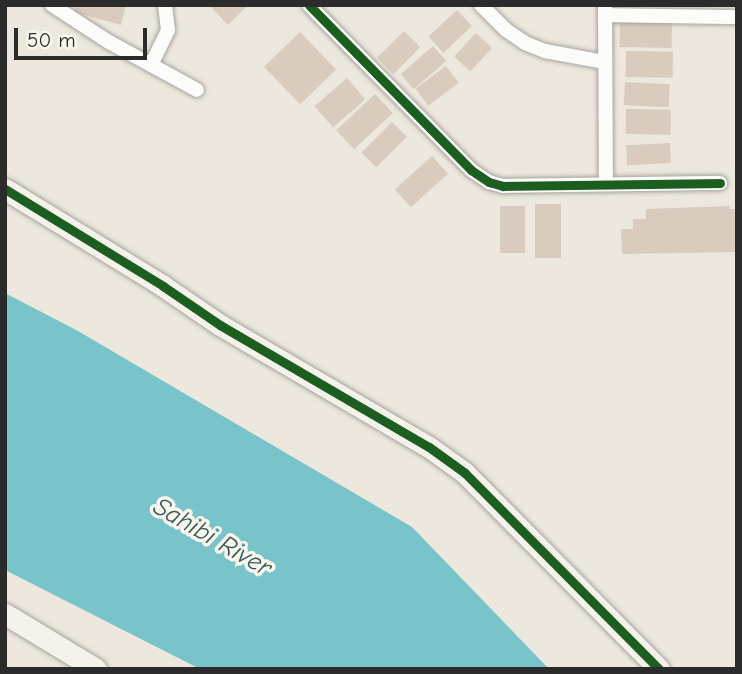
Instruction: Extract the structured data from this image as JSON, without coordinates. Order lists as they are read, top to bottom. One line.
{"water":["Sahibi River"],"scale_bar":"50 m"}
